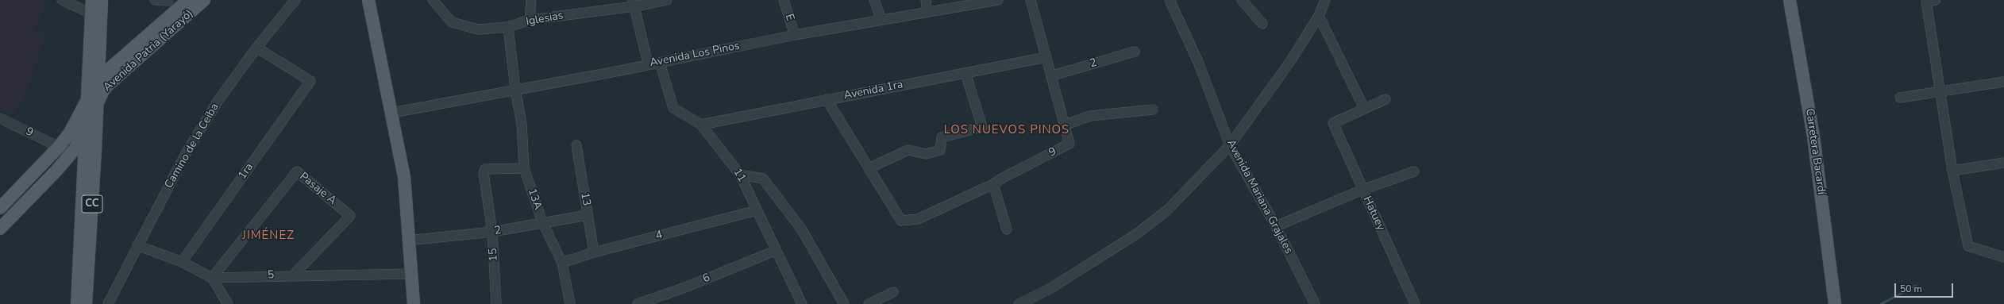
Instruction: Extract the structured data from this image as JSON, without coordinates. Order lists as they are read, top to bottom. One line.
{"streets":{"main road":["Avenida Patria (Yarayó)","Carretera Bacardí","CC"],"street":["E","Iglesias","Avenida Los Pinos","2","Avenida 1ra","9","Camino de la Ceiba","1ra","11","Pasaje A","Avenida Mariana Grajales","13A","13","Hatuey","4","15","5","6"]},"crossings":[["E","Avenida Los Pinos"],["Avenida Patria (Yarayó)","CC"],["Avenida Los Pinos","11"],["Avenida Los Pinos","13A"],["2","9"],["2","13A"],["2","13"],["2","15"],["Avenida 1ra","9"],["Avenida 1ra","11"],["Camino de la Ceiba","1ra"],["11","4"],["11","6"],["Pasaje A","5"],["13A","4"],["13A","15"],["13","4"]],"districts":["LOS NUEVOS PINOS","JIMÉNEZ"],"scale_bar":"50 m"}
